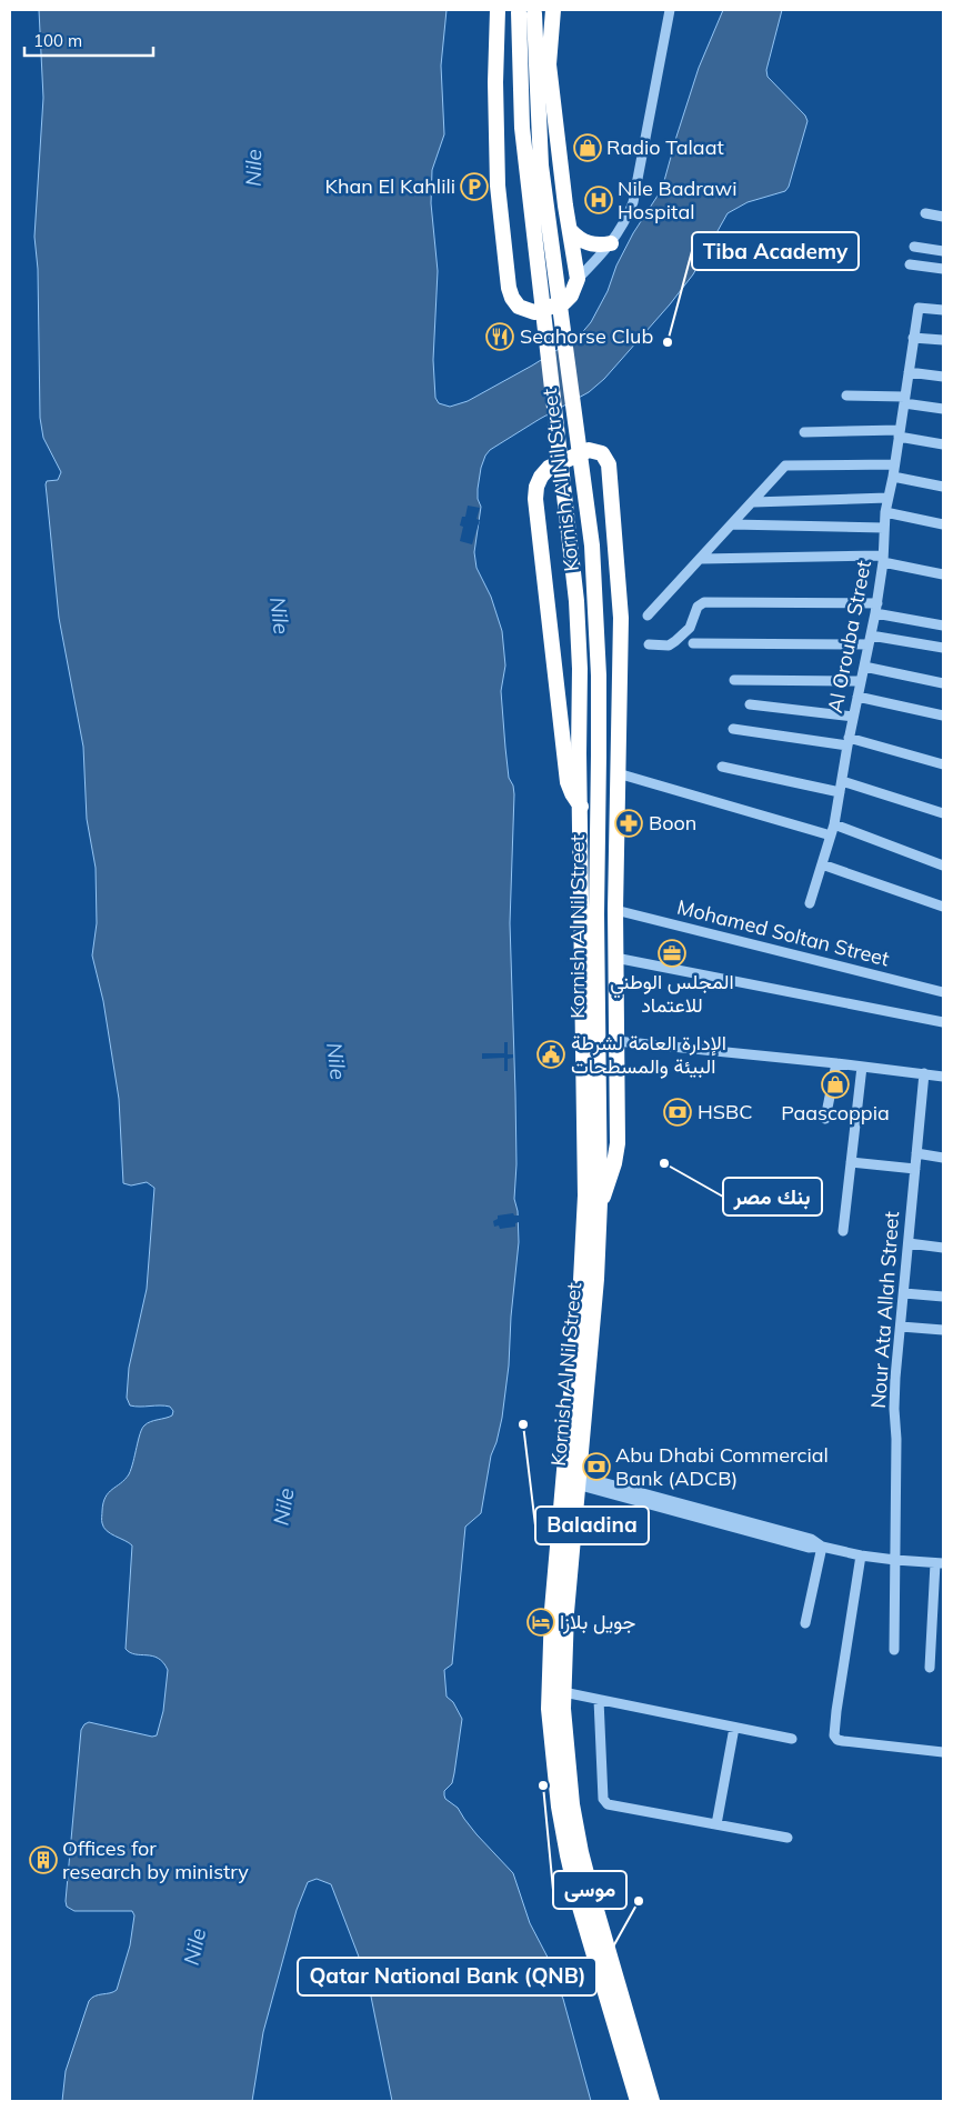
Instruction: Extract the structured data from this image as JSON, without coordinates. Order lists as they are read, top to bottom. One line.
{"streets":{"highway":["Kornish Al Nil Street"],"street":["Al Orouba Street","Mohamed Soltan Street","Nour Ata Allah Street"]},"water":["Nile"],"places":{"shop":["Radio Talaat","Paascoppia"],"parking":["Khan El Kahlili"],"hospital":["Nile Badrawi Hospital"],"restaurant":["Seahorse Club"],"other":["Tiba Academy","بنك مصر","Baladina","موسى","Qatar National Bank (QNB)"],"pharmacy":["Boon"],"office":["المجلس الوطني للاعتماد"],"public building":["الإدارة العامة لشرطة البيئة والمسطحات"],"bank":["HSBC","Abu Dhabi Commercial Bank (ADCB)"],"hotel":["جويل بلازا"],"building":["Offices for research by ministry"]},"scale_bar":"100 m"}
